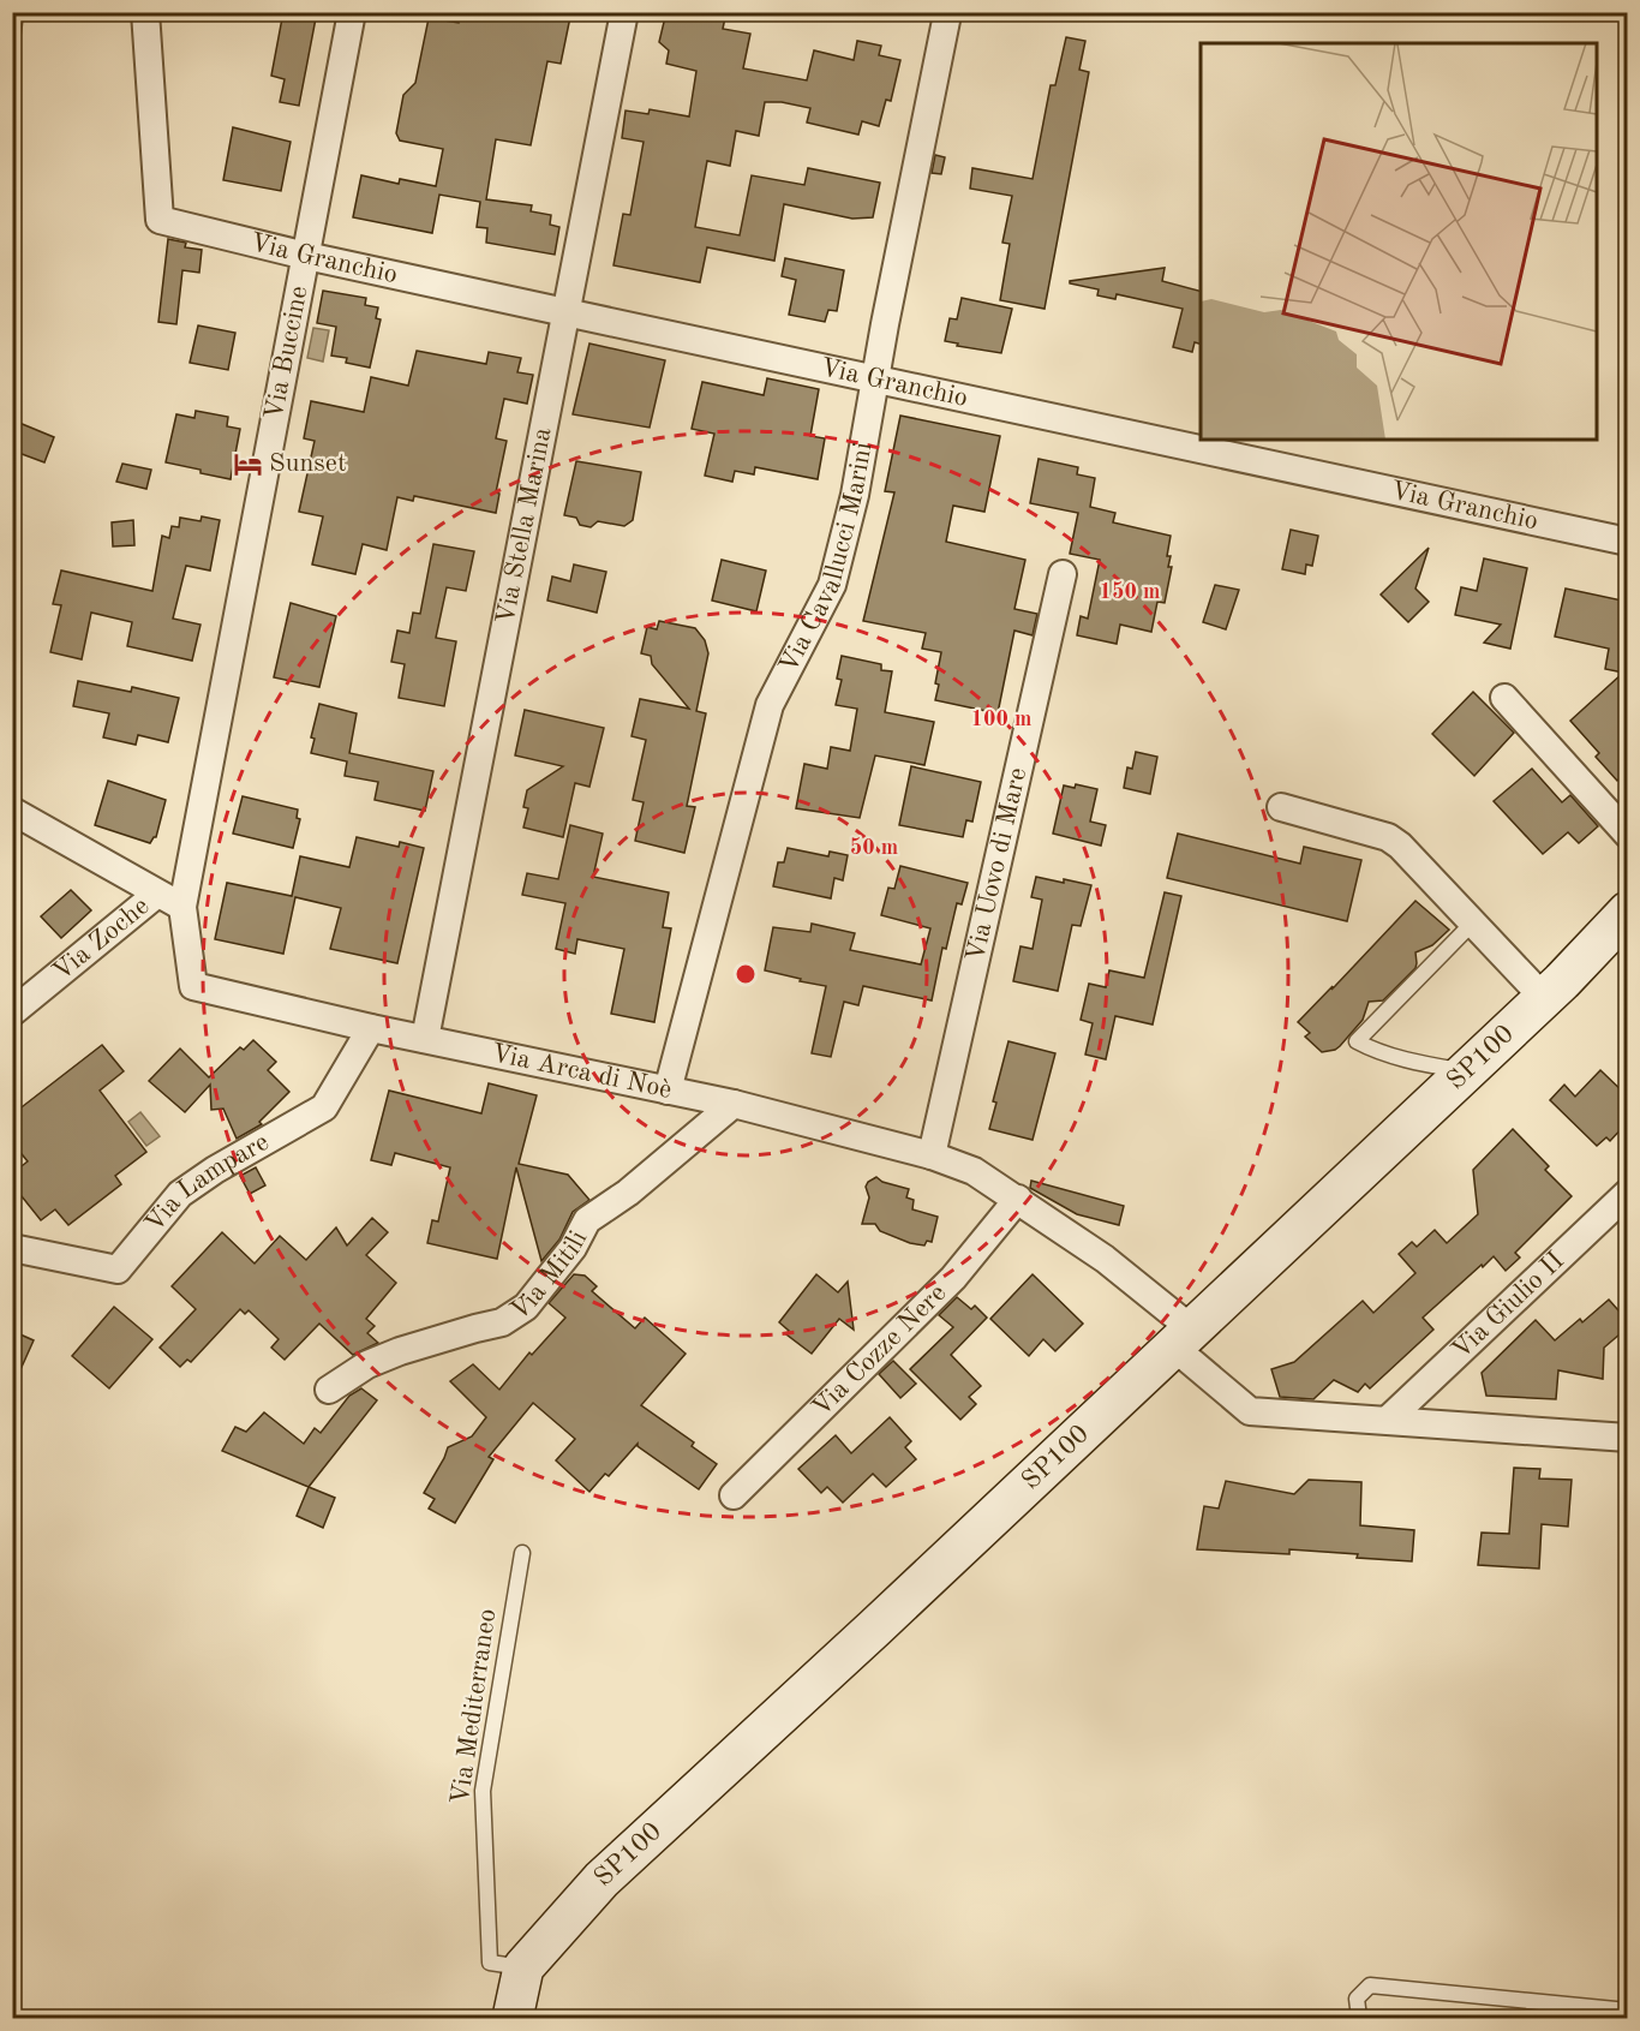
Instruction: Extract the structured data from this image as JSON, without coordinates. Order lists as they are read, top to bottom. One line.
{"streets":{"main road":["SP100"],"street":["Via Granchio","Via Buccine","Via Stella Marina","Via Cavallucci Marini","Via Uovo di Mare","Via Zoche","Via Arca di Noè","Via Lampare","Via Mitili","Via Giulio II","Via Cozze Nere"],"lane":["Via Mediterraneo"]},"crossings":[["Via Granchio","Via Buccine"],["Via Granchio","Via Stella Marina"],["Via Granchio","Via Cavallucci Marini"],["Via Buccine","Via Arca di Noè"],["Via Stella Marina","Via Arca di Noè"],["Via Cavallucci Marini","Via Arca di Noè"],["Via Uovo di Mare","Via Arca di Noè"],["SP100","Via Arca di Noè"],["SP100","Via Mediterraneo"],["Via Arca di Noè","Via Lampare"],["Via Arca di Noè","Via Mitili"],["Via Arca di Noè","Via Cozze Nere"]],"places":{"hotel":["Sunset"]},"rings":["150 m","100 m","50 m"]}
